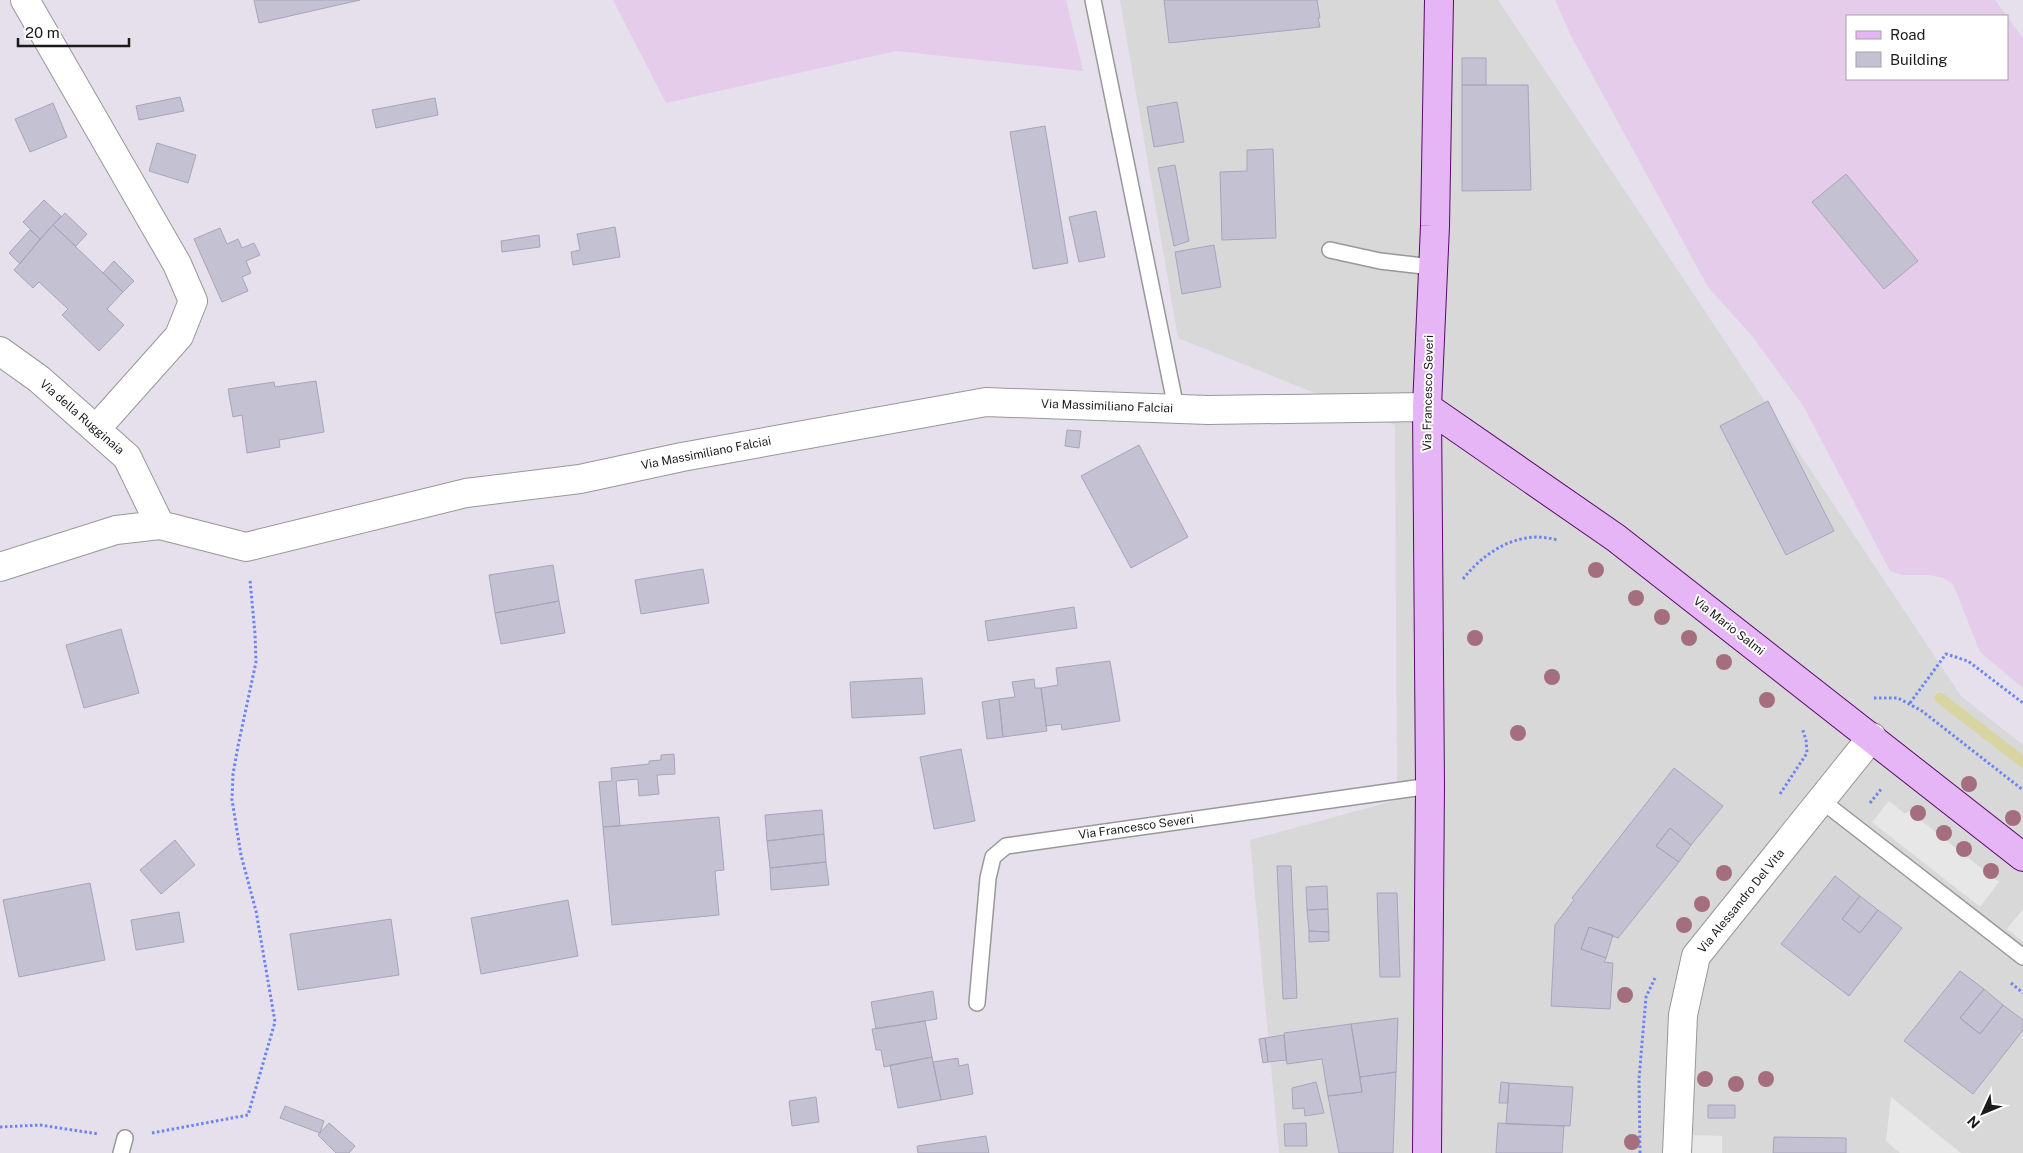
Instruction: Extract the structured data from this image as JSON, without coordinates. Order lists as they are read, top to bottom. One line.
{"streets":{"street":["Via Francesco Severi","Via Massimiliano Falciai","Via della Rugginaia","Via Mario Salmi","Via Alessandro Del Vita"]},"crossings":[["Via Francesco Severi","Via Massimiliano Falciai"],["Via Francesco Severi","Via Mario Salmi"],["Via Massimiliano Falciai","Via della Rugginaia"],["Via Massimiliano Falciai","Via Mario Salmi"],["Via Mario Salmi","Via Alessandro Del Vita"]],"legend":["Road","Building"],"scale_bar":"20 m","north":"bottom left"}
